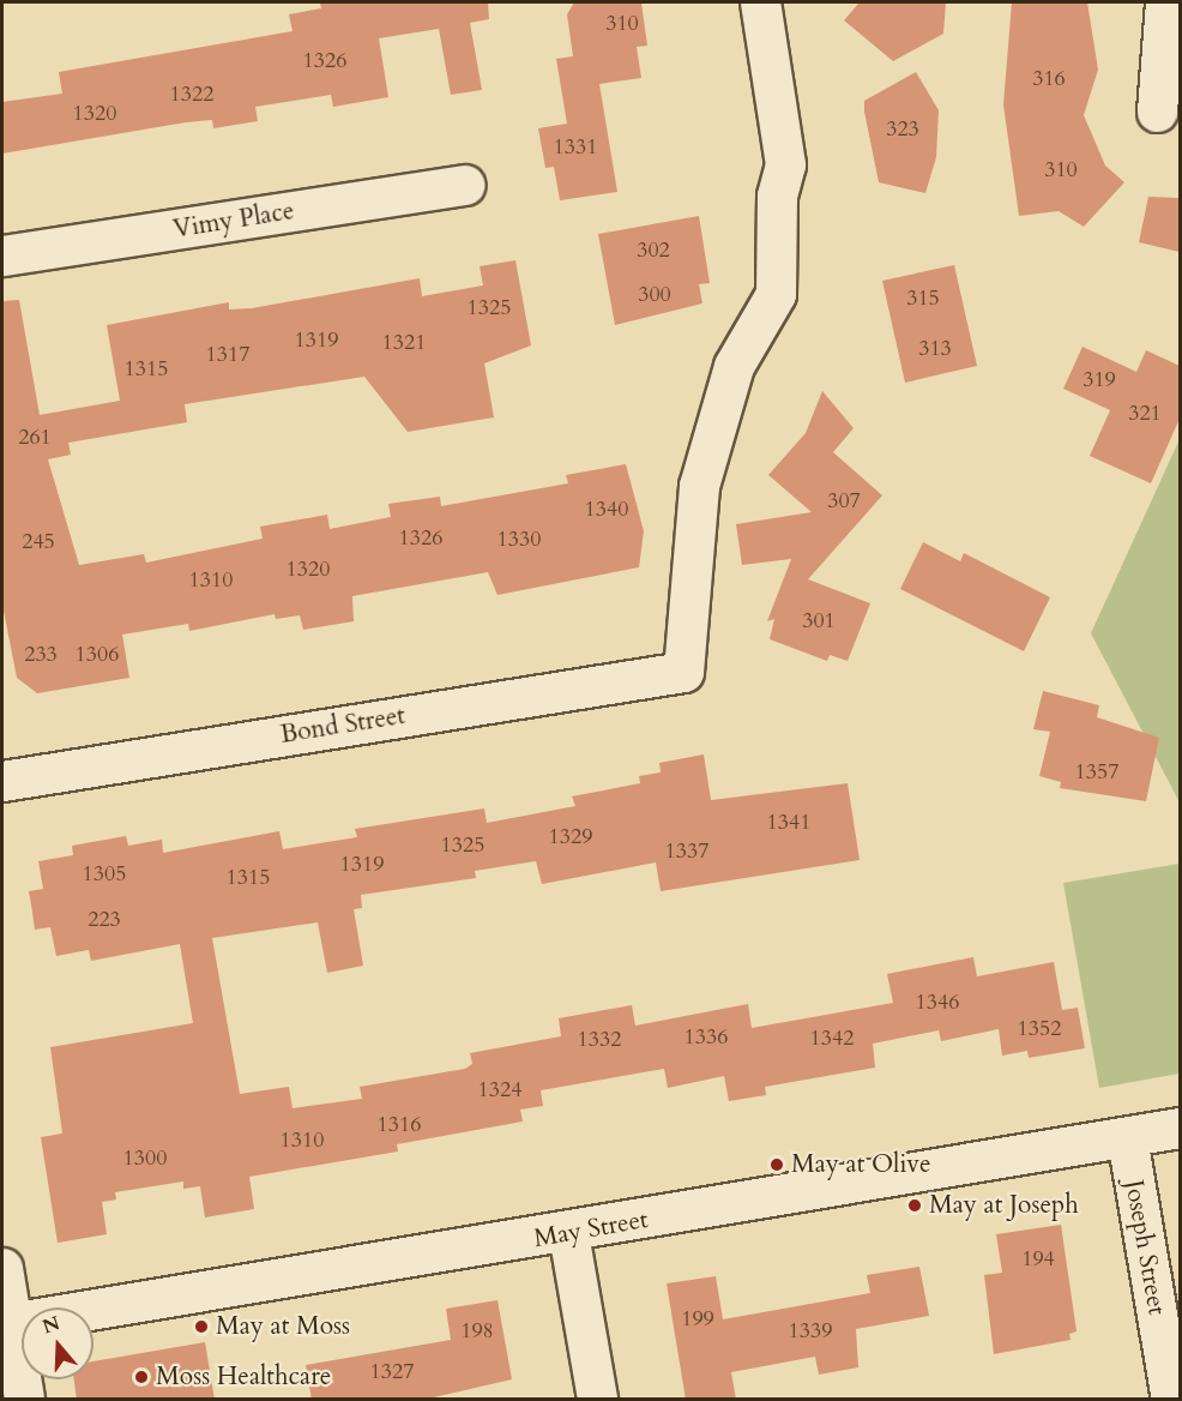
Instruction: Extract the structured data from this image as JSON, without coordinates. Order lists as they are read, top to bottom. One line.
{"streets":{"street":["Vimy Place","Bond Street","May Street","Joseph Street"]},"crossings":[["May Street","Joseph Street"]],"places":["May at Olive","May at Joseph","May at Moss","Moss Healthcare"],"house_numbers":["310","1326","316","1322","1320","323","1331","310","302","300","315","1325","1319","1321","313","1317","1315","319","321","261","307","1340","1326","1330","245","1320","1310","301","233","1306","1357","1341","1329","1325","1337","1319","1305","1315","223","1346","1352","1336","1342","1332","1324","1316","1310","1300","194","199","198","1339","1327"],"north":"top"}
